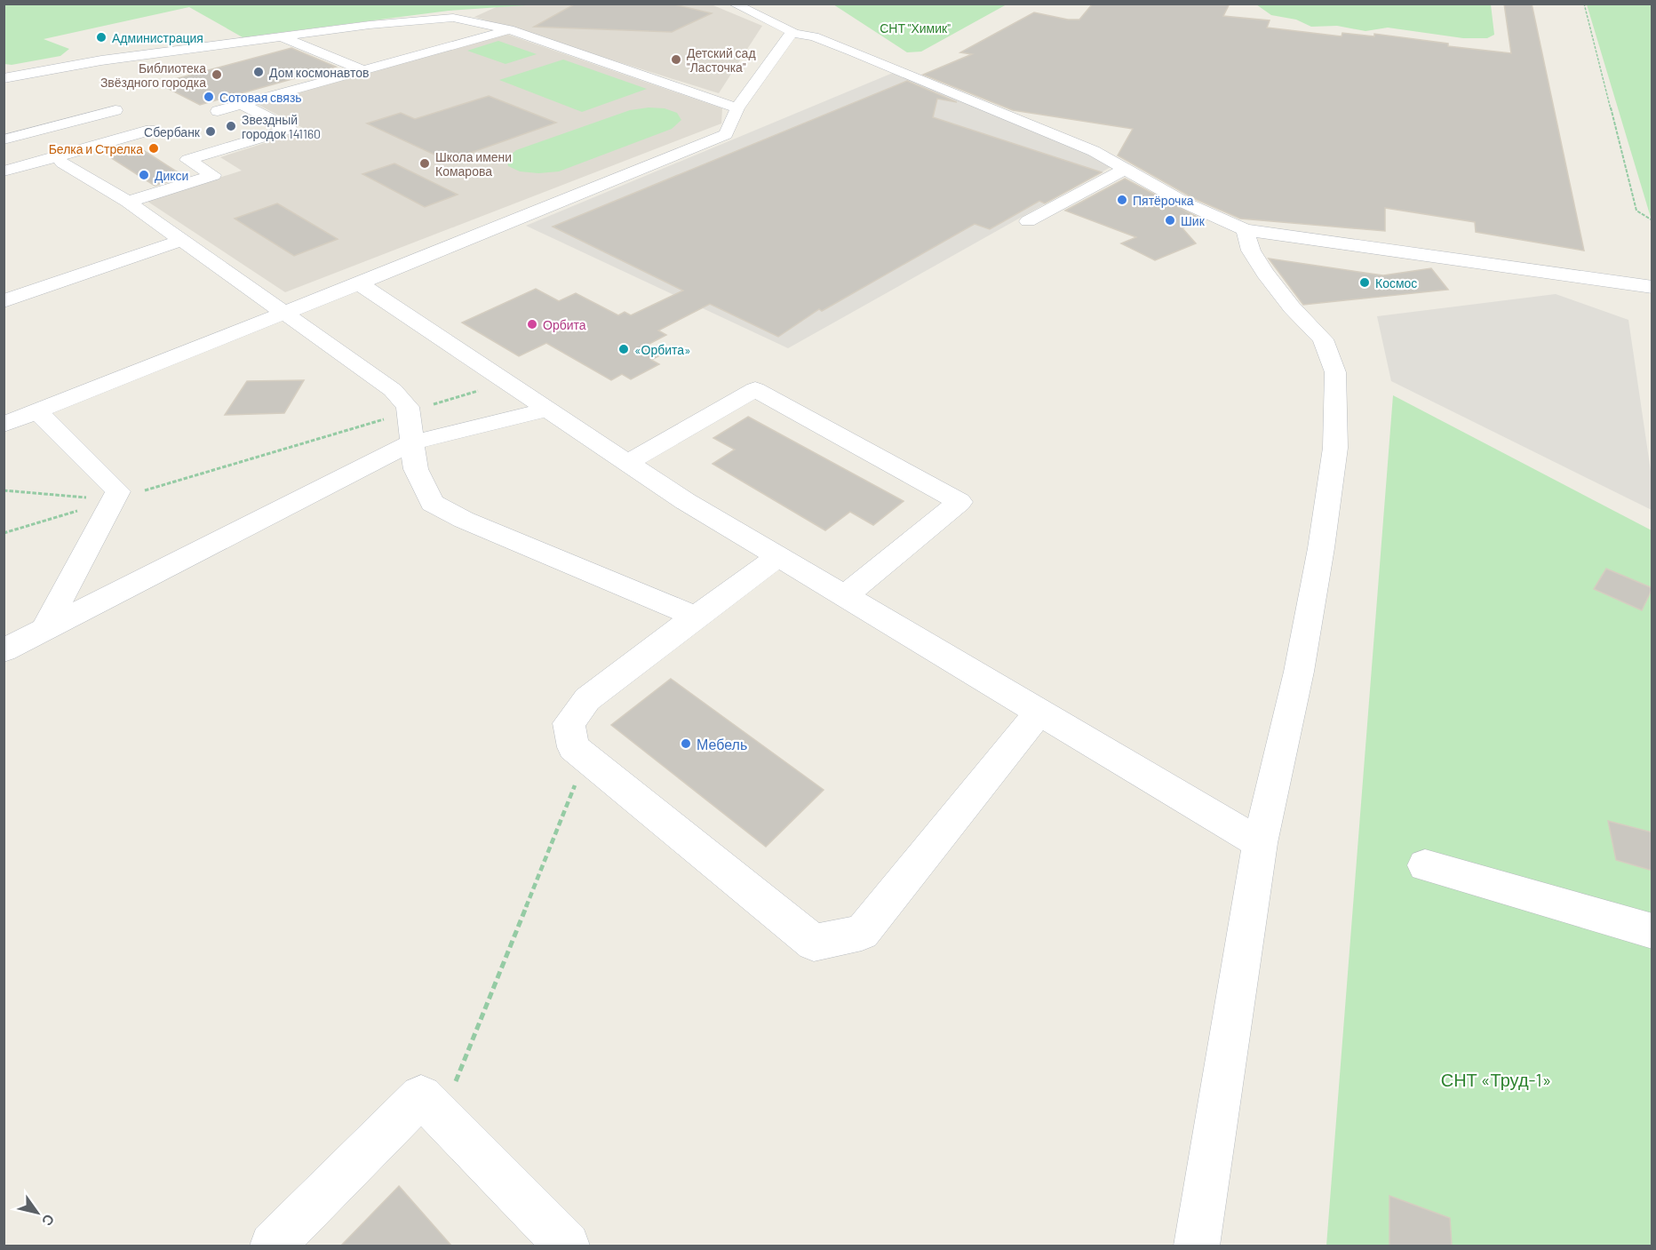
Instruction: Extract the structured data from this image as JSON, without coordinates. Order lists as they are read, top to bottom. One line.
{"parks":["СНТ \"Химик\"","СНТ «Труд-1»"],"places":["Администрация","Детский сад \"Ласточка\"","Дом космонавтов","Библиотека Звёздного городка","Сотовая связь","Звездный городок 141160","Сбербанк","Белка и Стрелка","Школа имени Комарова","Дикси","Пятёрочка","Шик","Космос","Орбита","«Орбита»","Мебель"],"north":"bottom right"}
